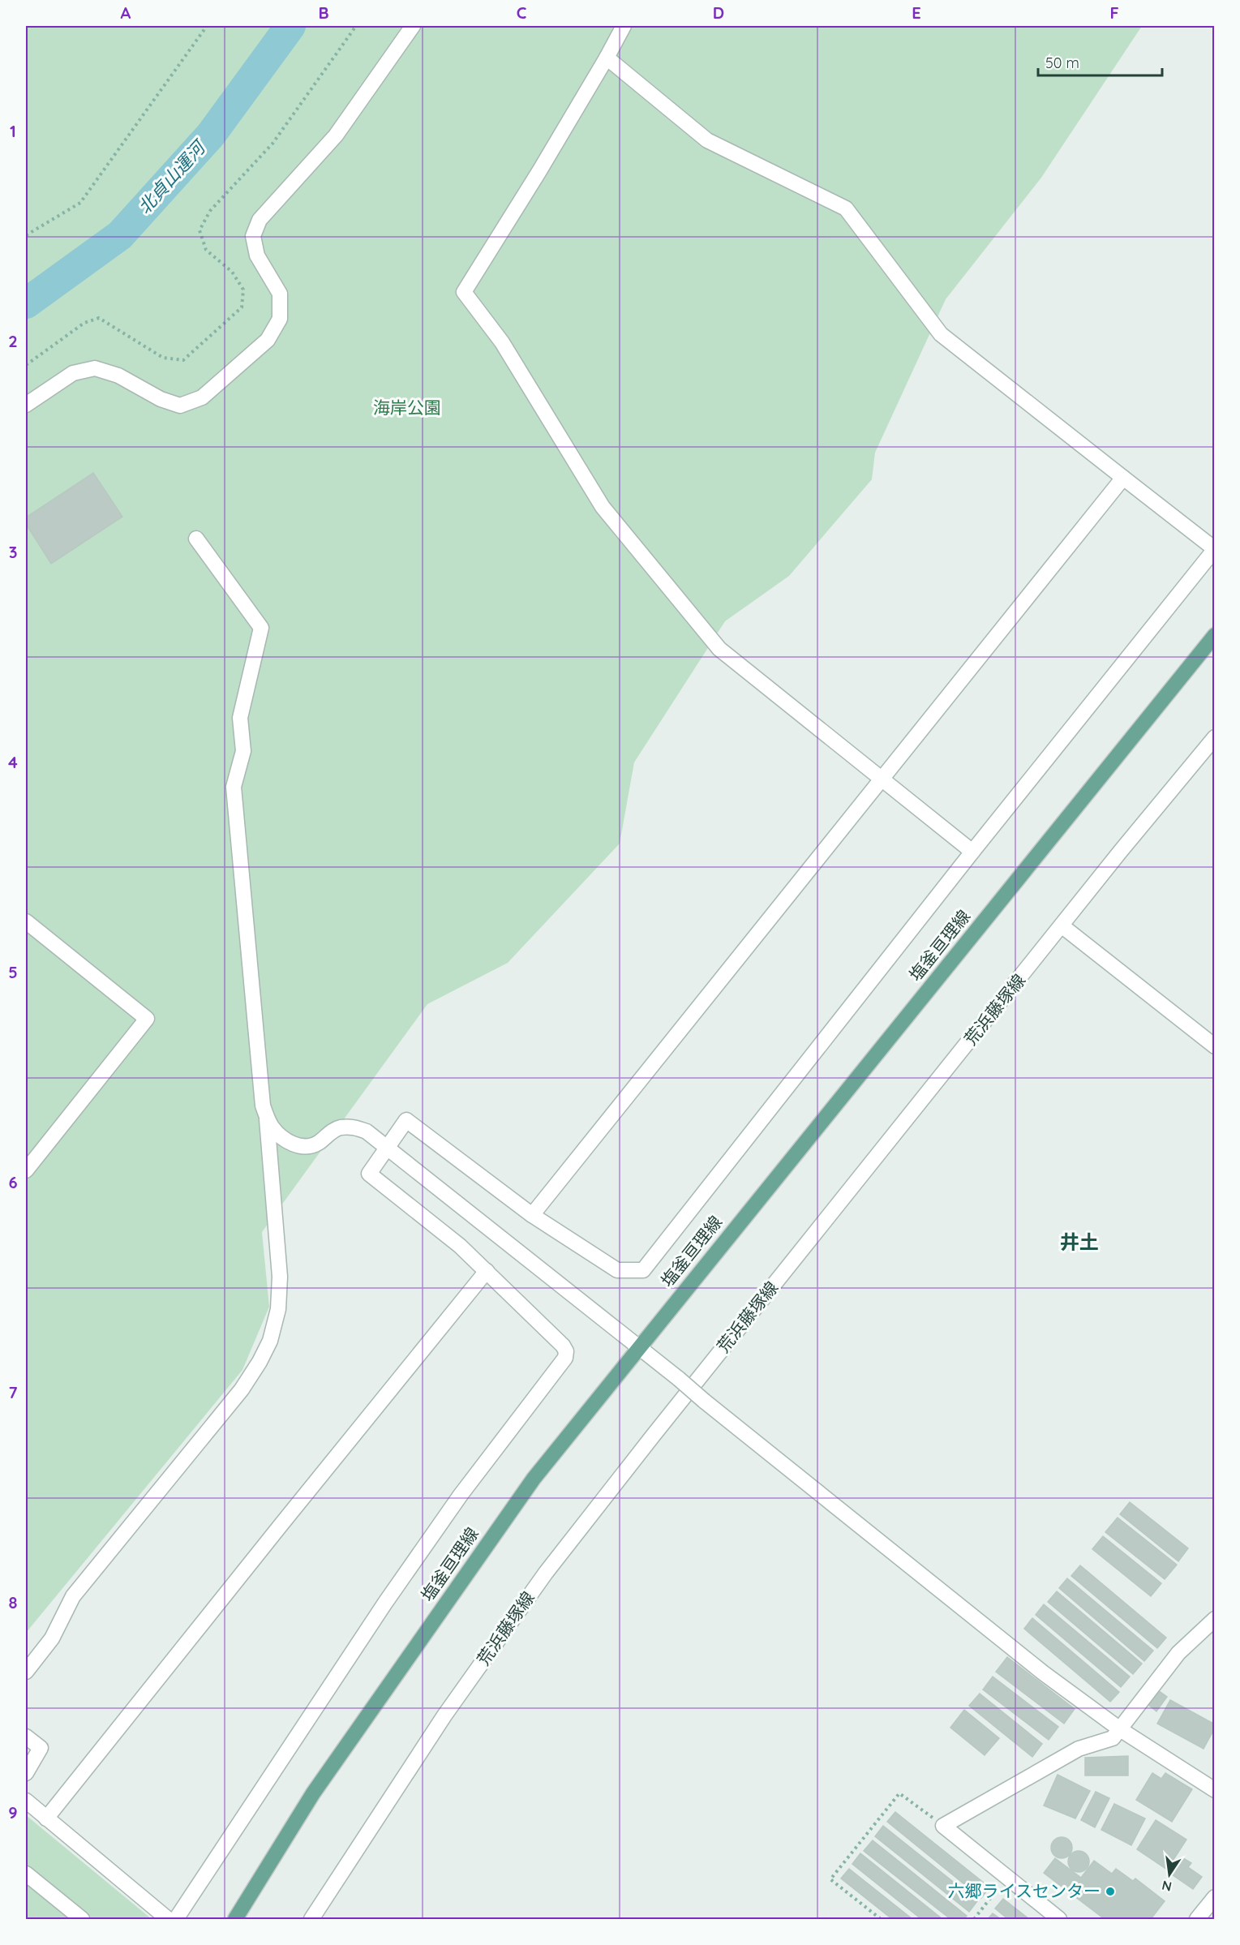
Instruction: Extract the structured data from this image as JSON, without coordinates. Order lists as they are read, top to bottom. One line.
{"streets":{"main road":["塩釜亘理線"],"street":["荒浜藤塚線"]},"districts":["井土"],"water":["北貞山運河"],"parks":["海岸公園"],"places":["六郷ライスセンター"],"scale_bar":"50 m","north":"bottom","grid":{"columns":["A","B","C","D","E","F"],"rows":["1","2","3","4","5","6","7","8","9"]}}
